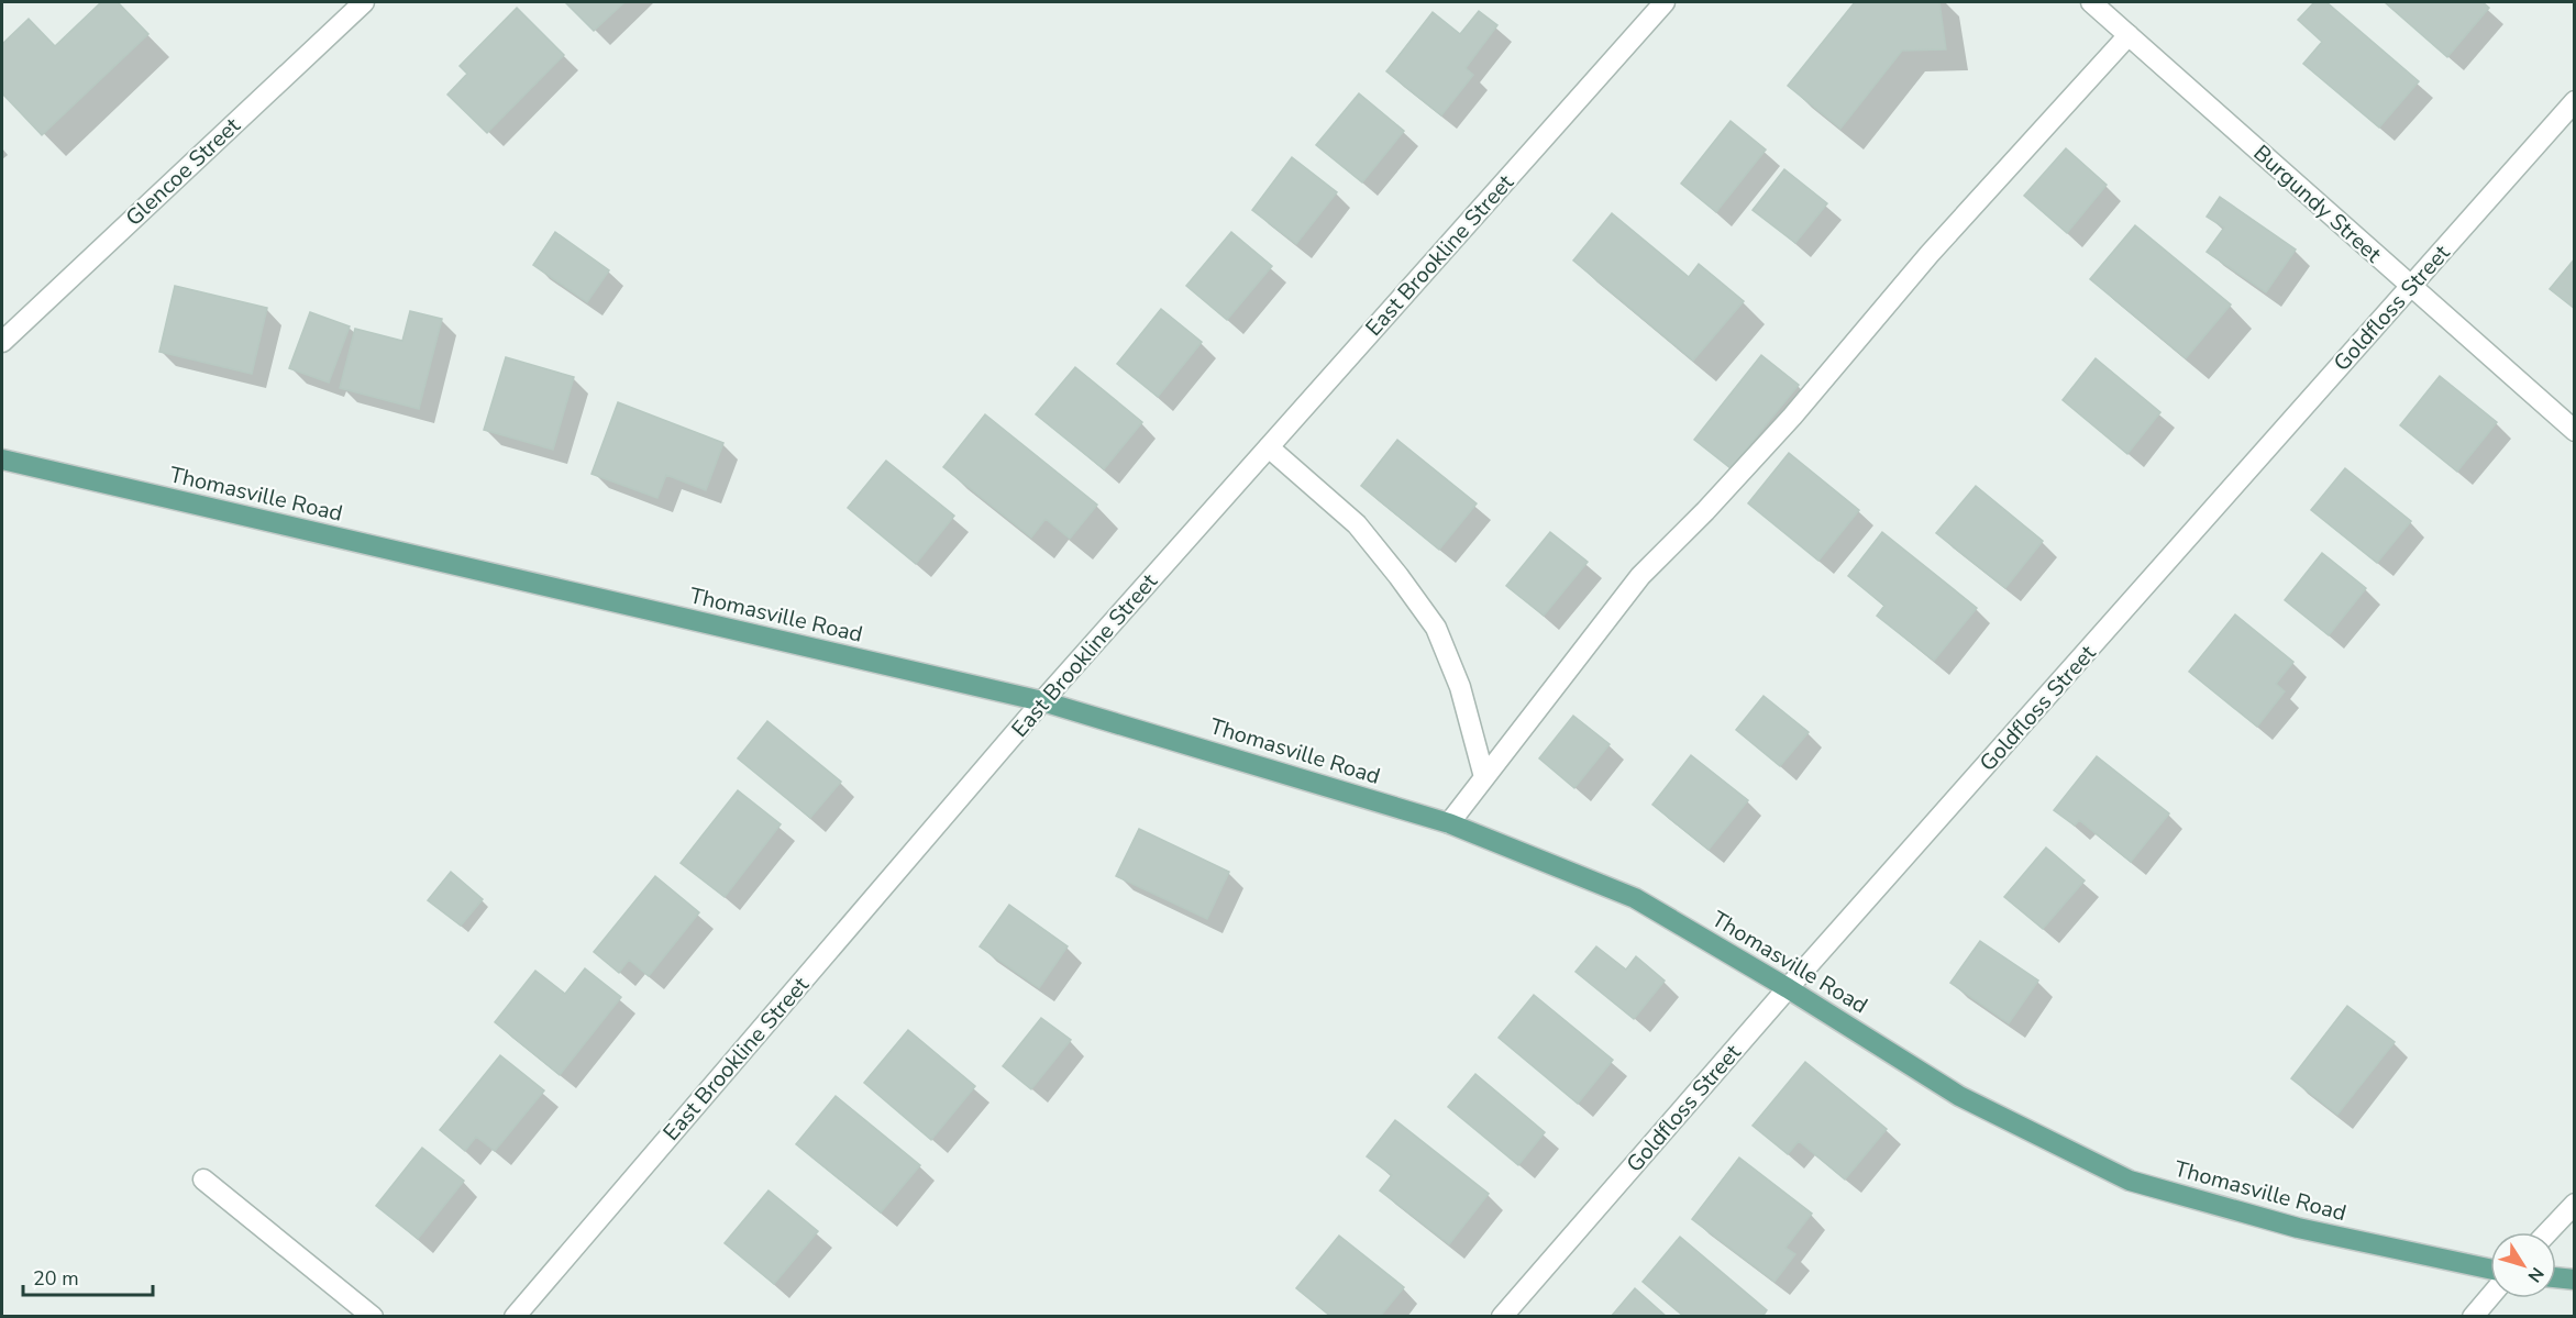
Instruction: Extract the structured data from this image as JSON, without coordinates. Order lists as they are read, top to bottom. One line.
{"streets":{"main road":["Thomasville Road"],"street":["Glencoe Street","Burgundy Street","East Brookline Street","Goldfloss Street"]},"crossings":[["Burgundy Street","Goldfloss Street"],["East Brookline Street","Thomasville Road"],["Goldfloss Street","Thomasville Road"]],"scale_bar":"20 m","north":"bottom right"}
